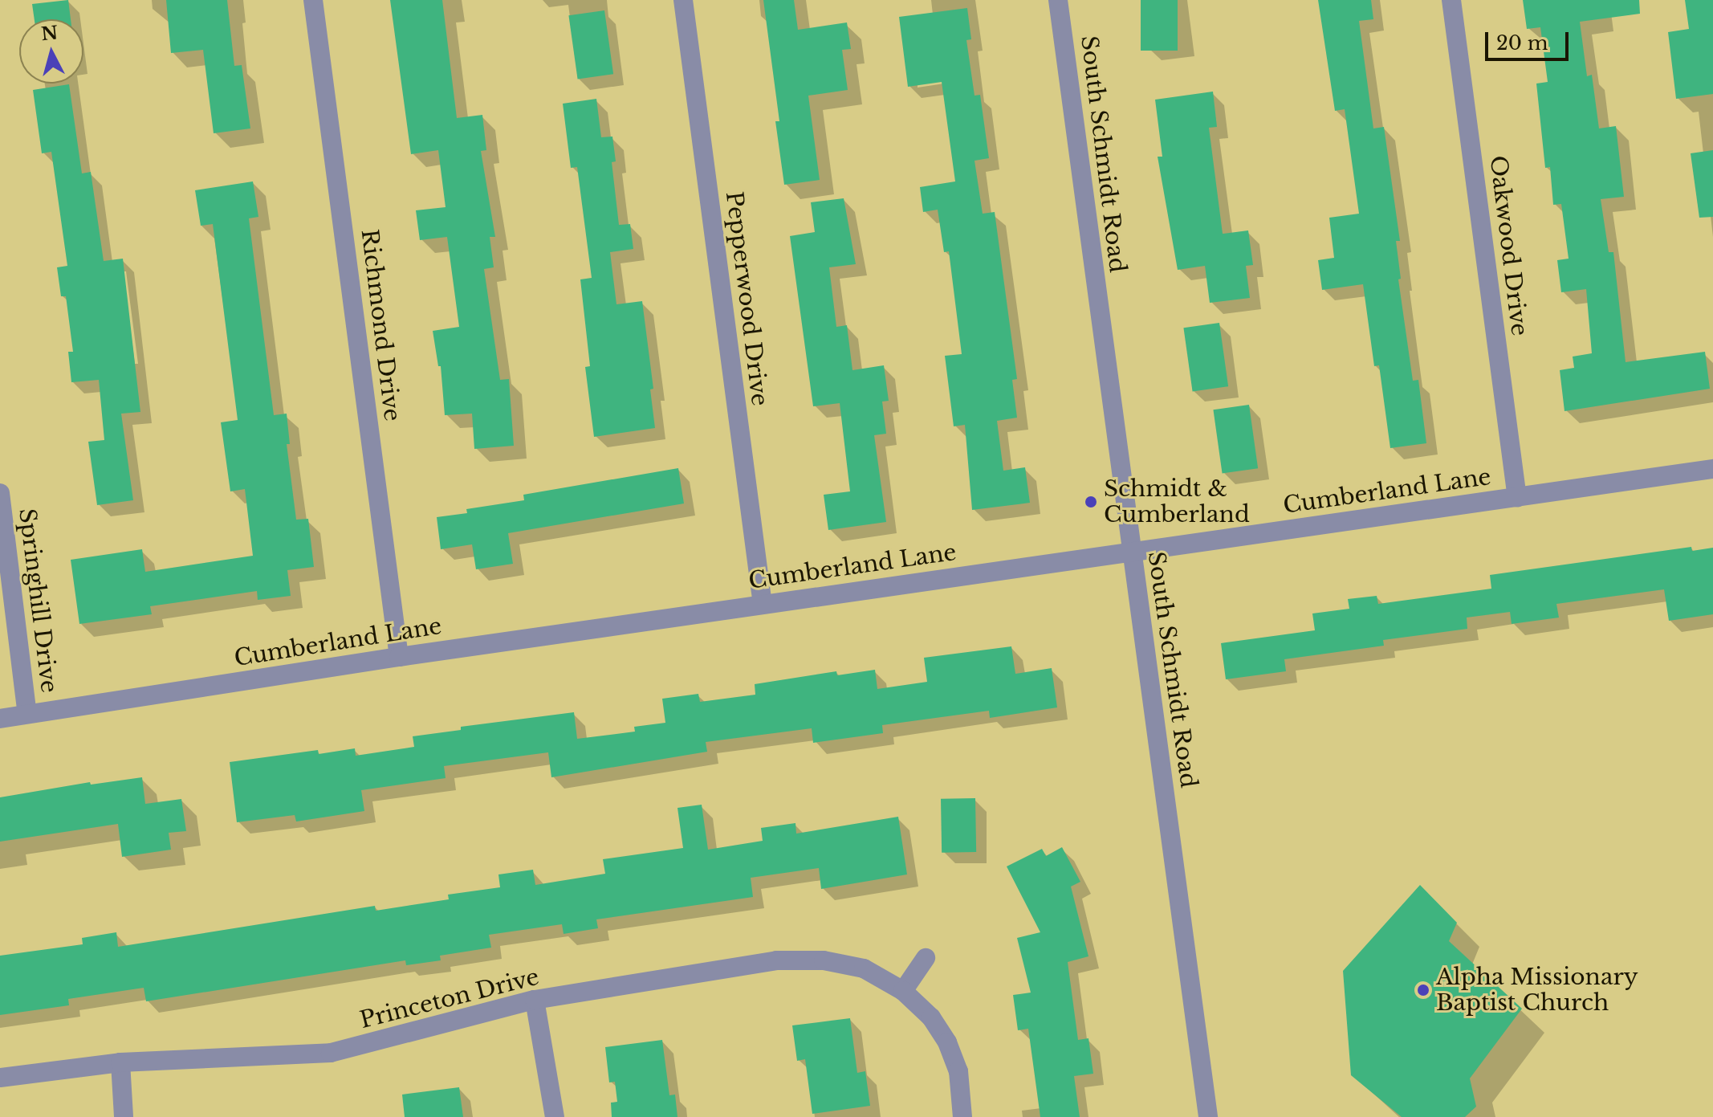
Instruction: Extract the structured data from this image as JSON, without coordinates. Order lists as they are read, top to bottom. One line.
{"streets":{"street":["South Schmidt Road","Oakwood Drive","Pepperwood Drive","Richmond Drive","Cumberland Lane","Springhill Drive","Princeton Drive"]},"crossings":[["South Schmidt Road","Cumberland Lane"],["Oakwood Drive","Cumberland Lane"],["Pepperwood Drive","Cumberland Lane"],["Richmond Drive","Cumberland Lane"],["Cumberland Lane","Springhill Drive"]],"places":["Schmidt & Cumberland","Alpha Missionary Baptist Church"],"scale_bar":"20 m","north":"top"}
